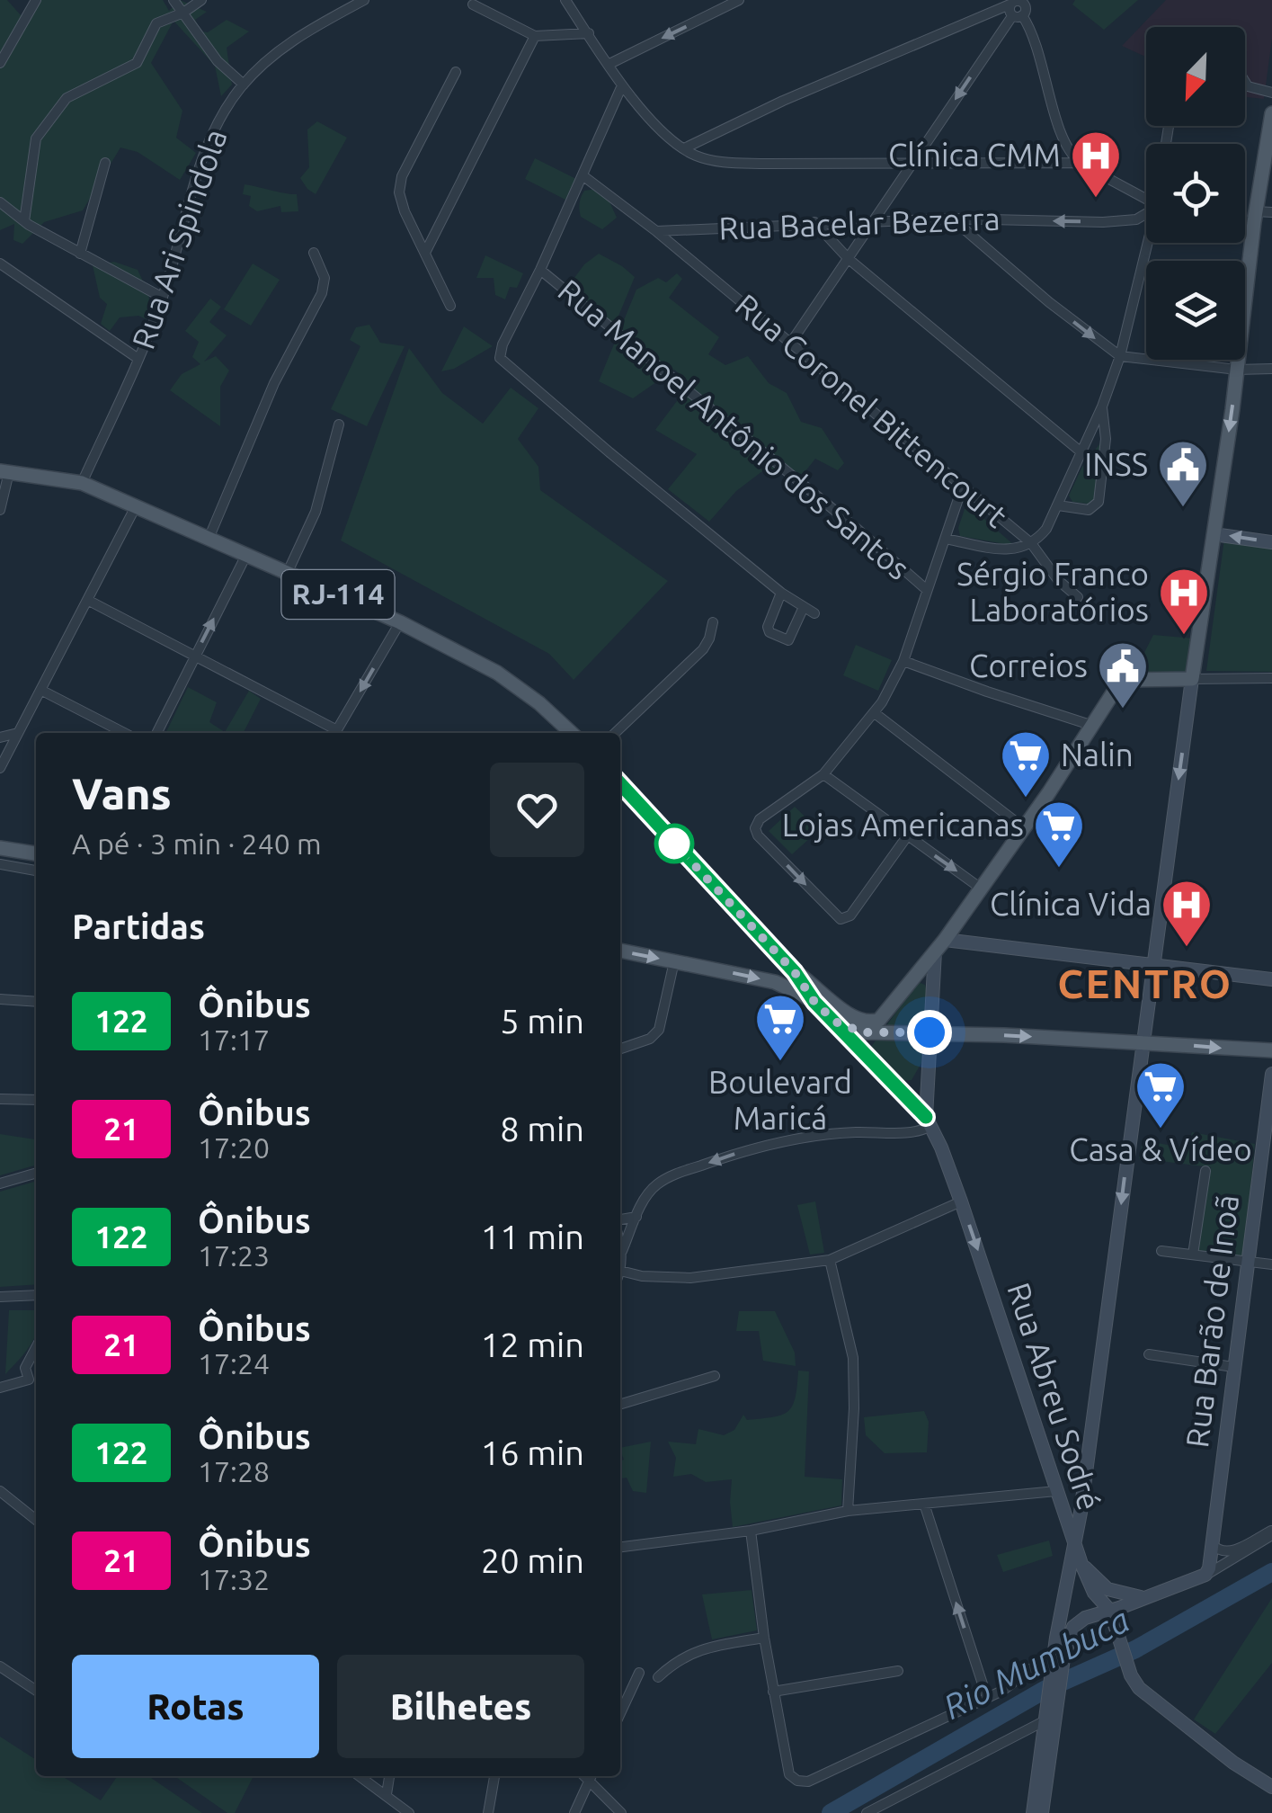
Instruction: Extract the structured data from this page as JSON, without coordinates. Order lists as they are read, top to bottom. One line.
{"streets":{"main road":["RJ-114","Rua Barão de Inoã","Rua Abreu Sodré"],"street":["Rua Bacelar Bezerra","Rua Ari Spindola","Rua Coronel Bittencourt","Rua Manoel Antônio dos Santos"]},"crossings":[["Rua Bacelar Bezerra","Rua Coronel Bittencourt"],["Rua Ari Spindola","RJ-114"]],"districts":["CENTRO"],"water":["Rio Mumbuca"],"places":{"hospital":["Clínica CMM","Sérgio Franco Laboratórios","Clínica Vida"],"public building":["INSS","Correios"],"supermarket":["Nalin","Lojas Americanas","Boulevard Maricá","Casa & Vídeo"]},"lines":["bus line 122"],"north":"bottom left","page":{"heading":[["Vans","A pé · 3 min · 240 m"],"Partidas"],"list":[{"mark":"122","name":"Ônibus","note":"17:17","value":"5 min"},{"mark":"21","name":"Ônibus","note":"17:20","value":"8 min"},{"mark":"122","name":"Ônibus","note":"17:23","value":"11 min"},{"mark":"21","name":"Ônibus","note":"17:24","value":"12 min"},{"mark":"122","name":"Ônibus","note":"17:28","value":"16 min"},{"mark":"21","name":"Ônibus","note":"17:32","value":"20 min"}],"buttons":["Rotas","Bilhetes"]}}
